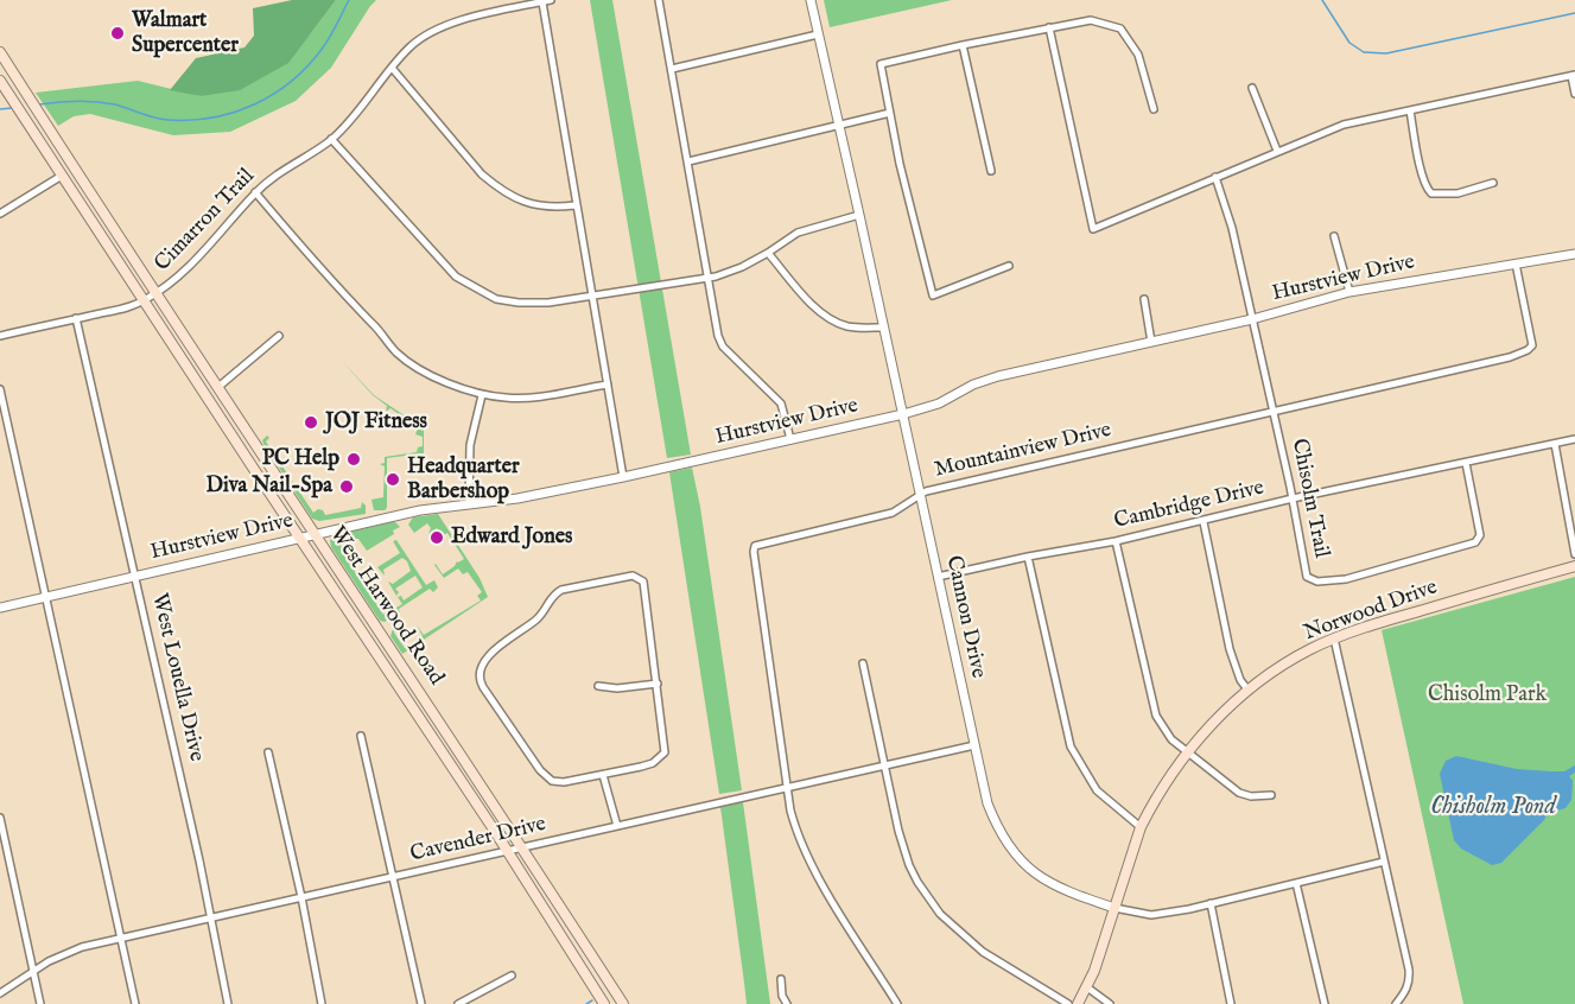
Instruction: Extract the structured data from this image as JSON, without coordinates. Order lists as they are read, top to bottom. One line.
{"streets":{"main road":["West Harwood Road","Norwood Drive"],"street":["Cimarron Trail","Hurstview Drive","Mountainview Drive","Chisolm Trail","Cambridge Drive","Cannon Drive","West Louella Drive","Cavender Drive"]},"crossings":[["Cimarron Trail","West Harwood Road"],["Cimarron Trail","West Louella Drive"],["Hurstview Drive","Mountainview Drive"],["Hurstview Drive","Chisolm Trail"],["Hurstview Drive","West Harwood Road"],["Hurstview Drive","Cannon Drive"],["Hurstview Drive","West Louella Drive"],["Mountainview Drive","Chisolm Trail"],["Mountainview Drive","Cannon Drive"],["Mountainview Drive","Cavender Drive"],["Chisolm Trail","Cambridge Drive"],["Cambridge Drive","Cannon Drive"],["West Harwood Road","Cavender Drive"],["Norwood Drive","Cannon Drive"],["Cannon Drive","Cavender Drive"],["West Louella Drive","Cavender Drive"]],"water":["Chisholm Pond"],"parks":["Chisolm Park"],"places":["Walmart Supercenter","JOJ Fitness","PC Help","Headquarter Barbershop","Diva Nail-Spa","Edward Jones"]}
